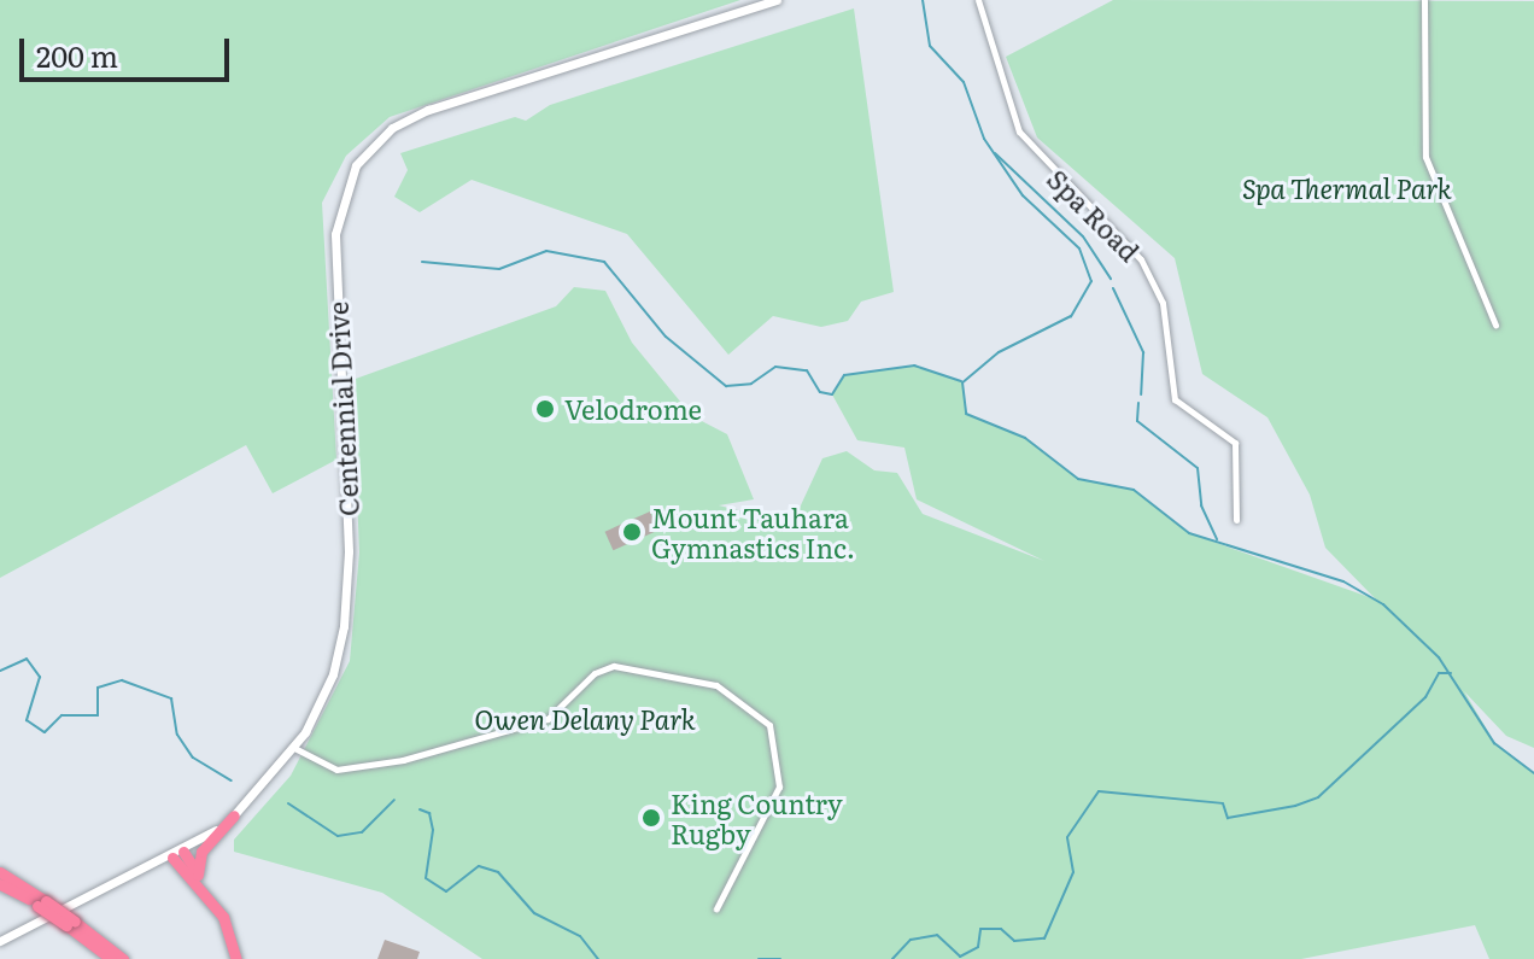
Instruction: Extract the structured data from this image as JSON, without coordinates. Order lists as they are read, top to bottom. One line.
{"streets":{"main road":["Centennial Drive"],"street":["Spa Road"]},"parks":["Spa Thermal Park","Owen Delany Park"],"places":["Velodrome","Mount Tauhara Gymnastics Inc.","King Country Rugby"],"scale_bar":"200 m"}
